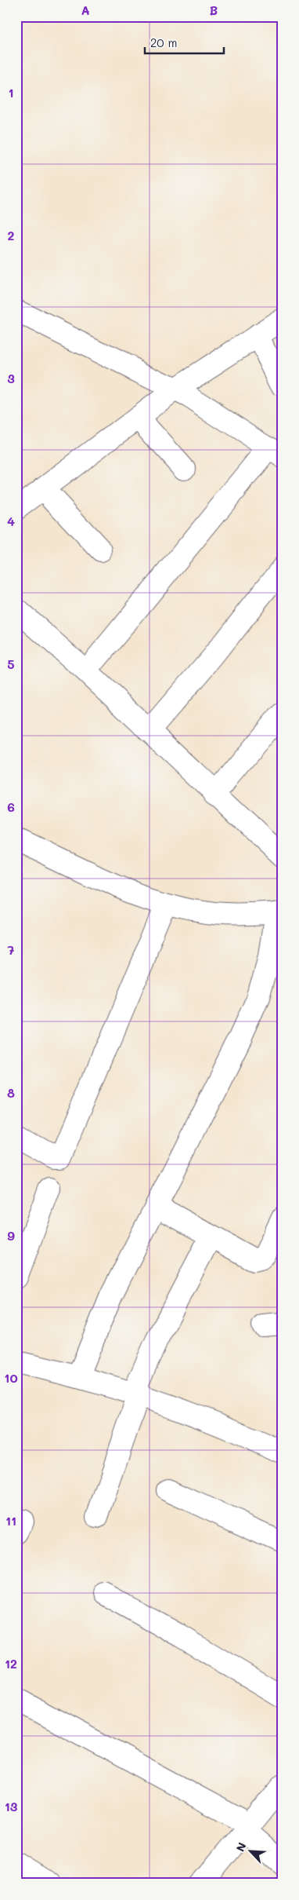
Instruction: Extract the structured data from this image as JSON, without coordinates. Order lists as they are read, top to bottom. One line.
{"scale_bar":"20 m","north":"top left","grid":{"columns":["A","B"],"rows":["1","2","3","4","5","6","7","8","9","10","11","12","13"]}}
